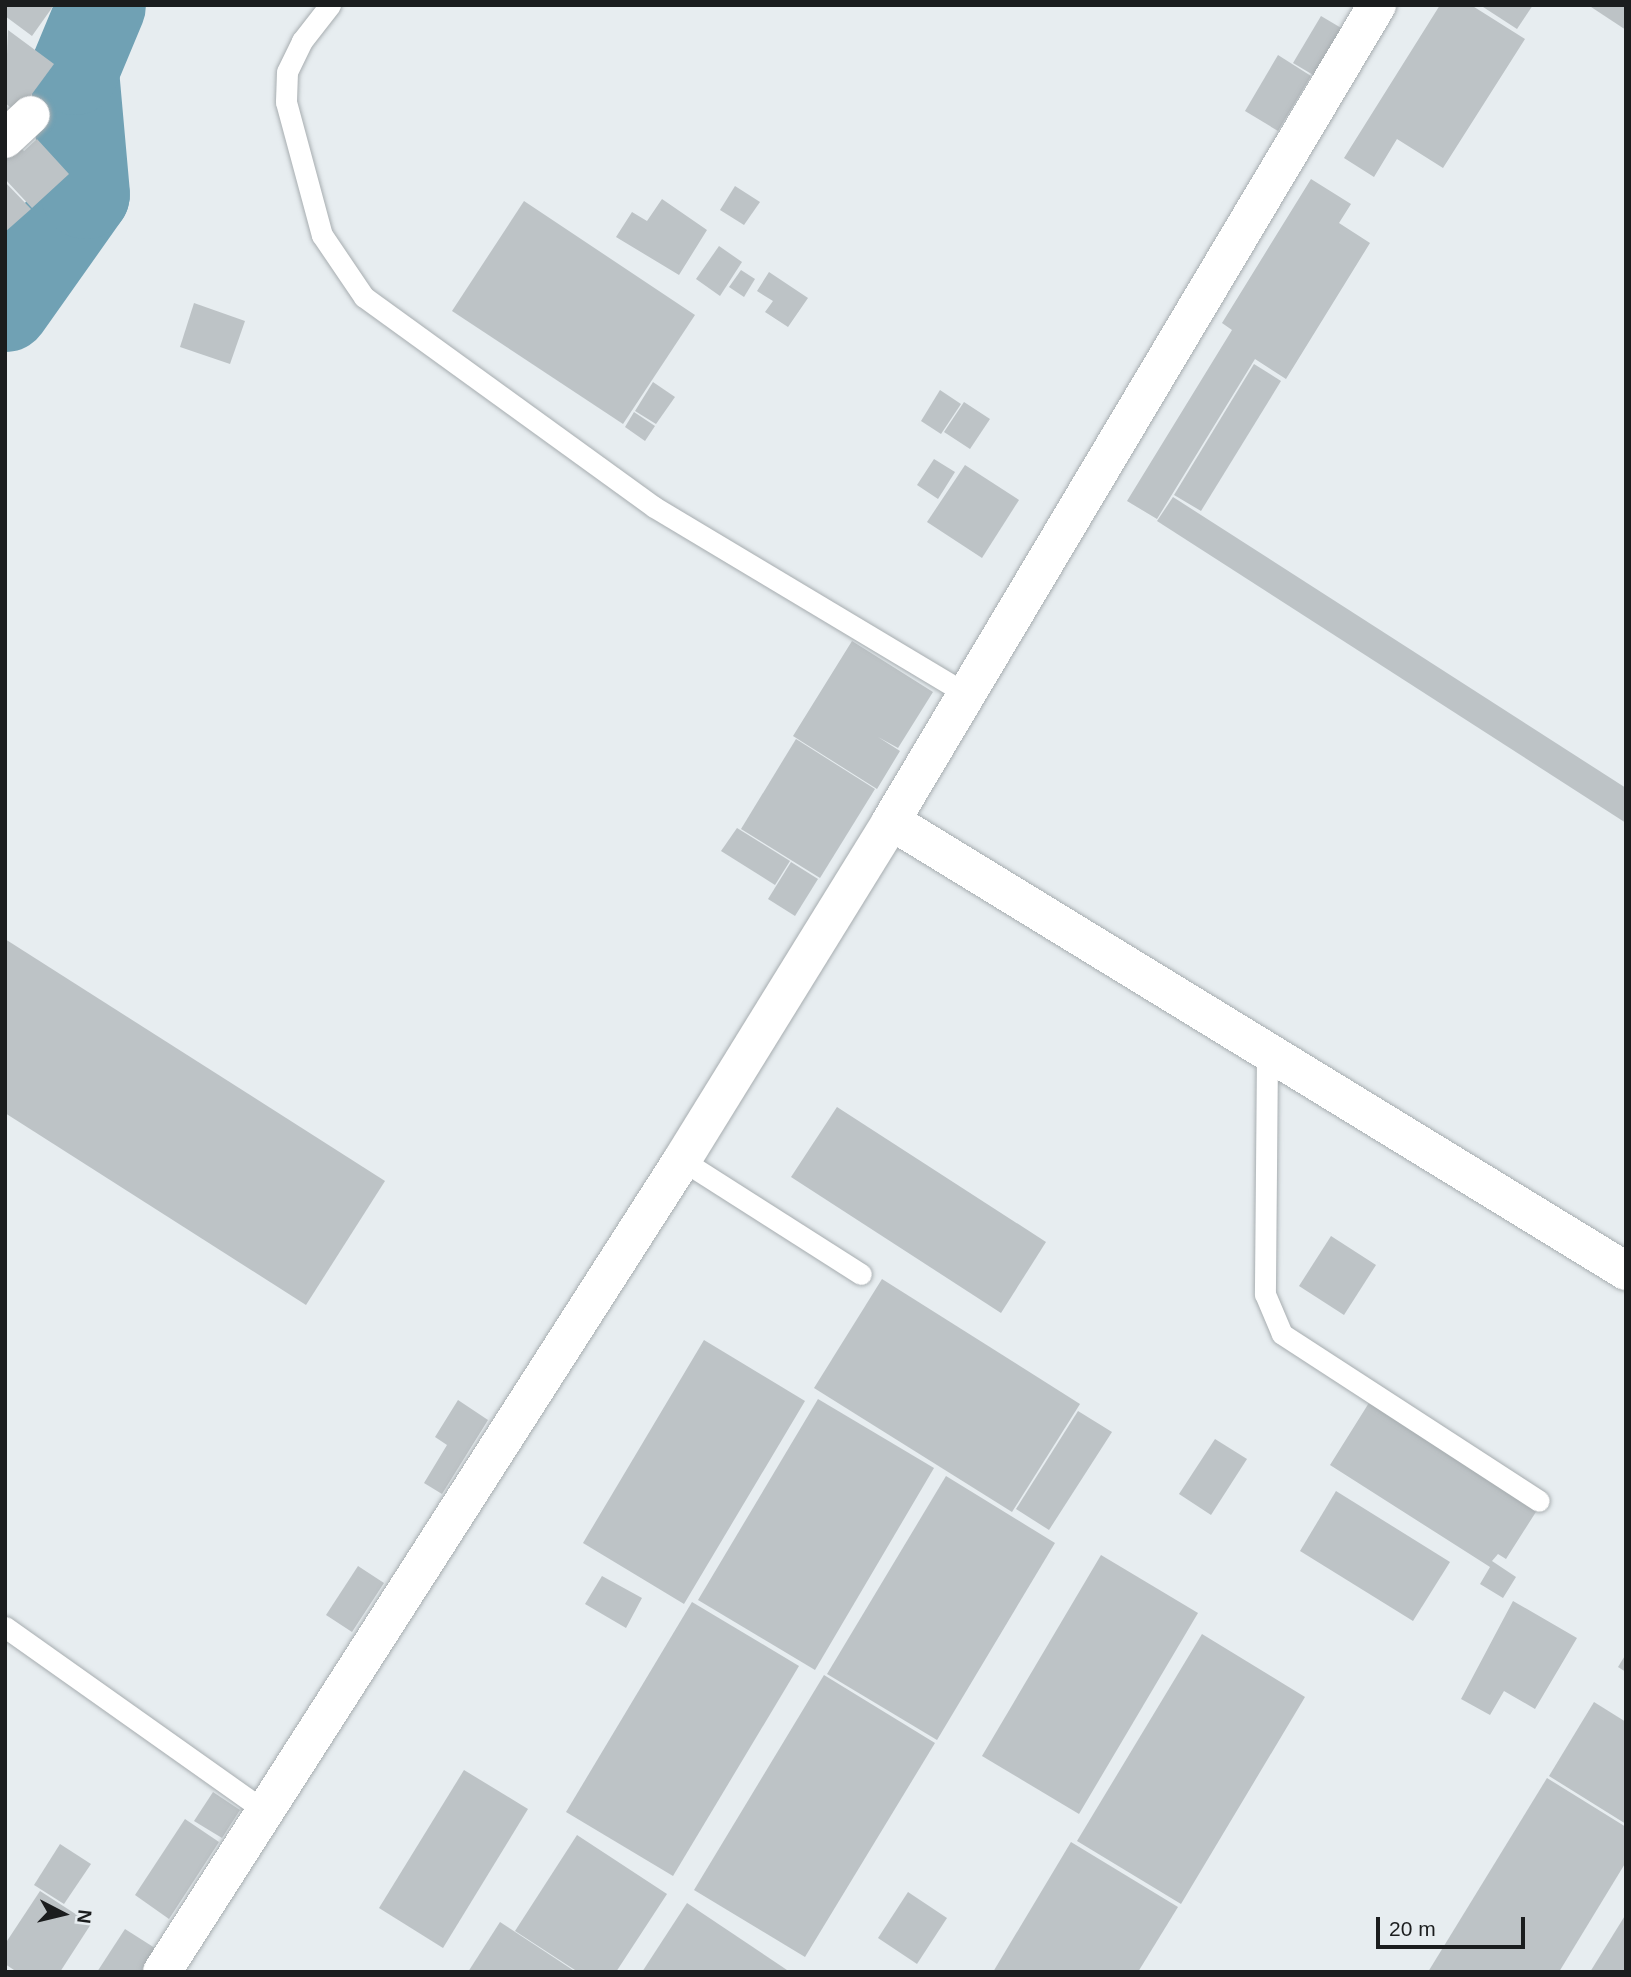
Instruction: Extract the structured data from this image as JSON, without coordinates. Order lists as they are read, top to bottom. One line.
{"scale_bar":"20 m","north":"right"}
